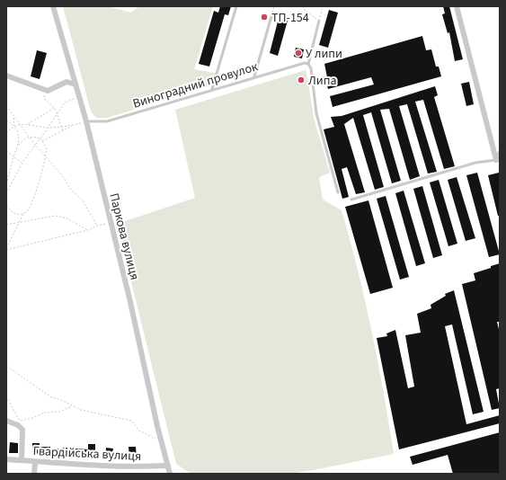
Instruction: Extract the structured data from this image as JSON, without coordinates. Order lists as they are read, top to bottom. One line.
{"streets":{"street":["Паркова вулиця","Гвардійська вулиця"],"lane":["Виноградний провулок"]},"crossings":[["Виноградний провулок","Паркова вулиця"],["Паркова вулиця","Гвардійська вулиця"]],"places":["ТП-154","У липи","Липа"]}
